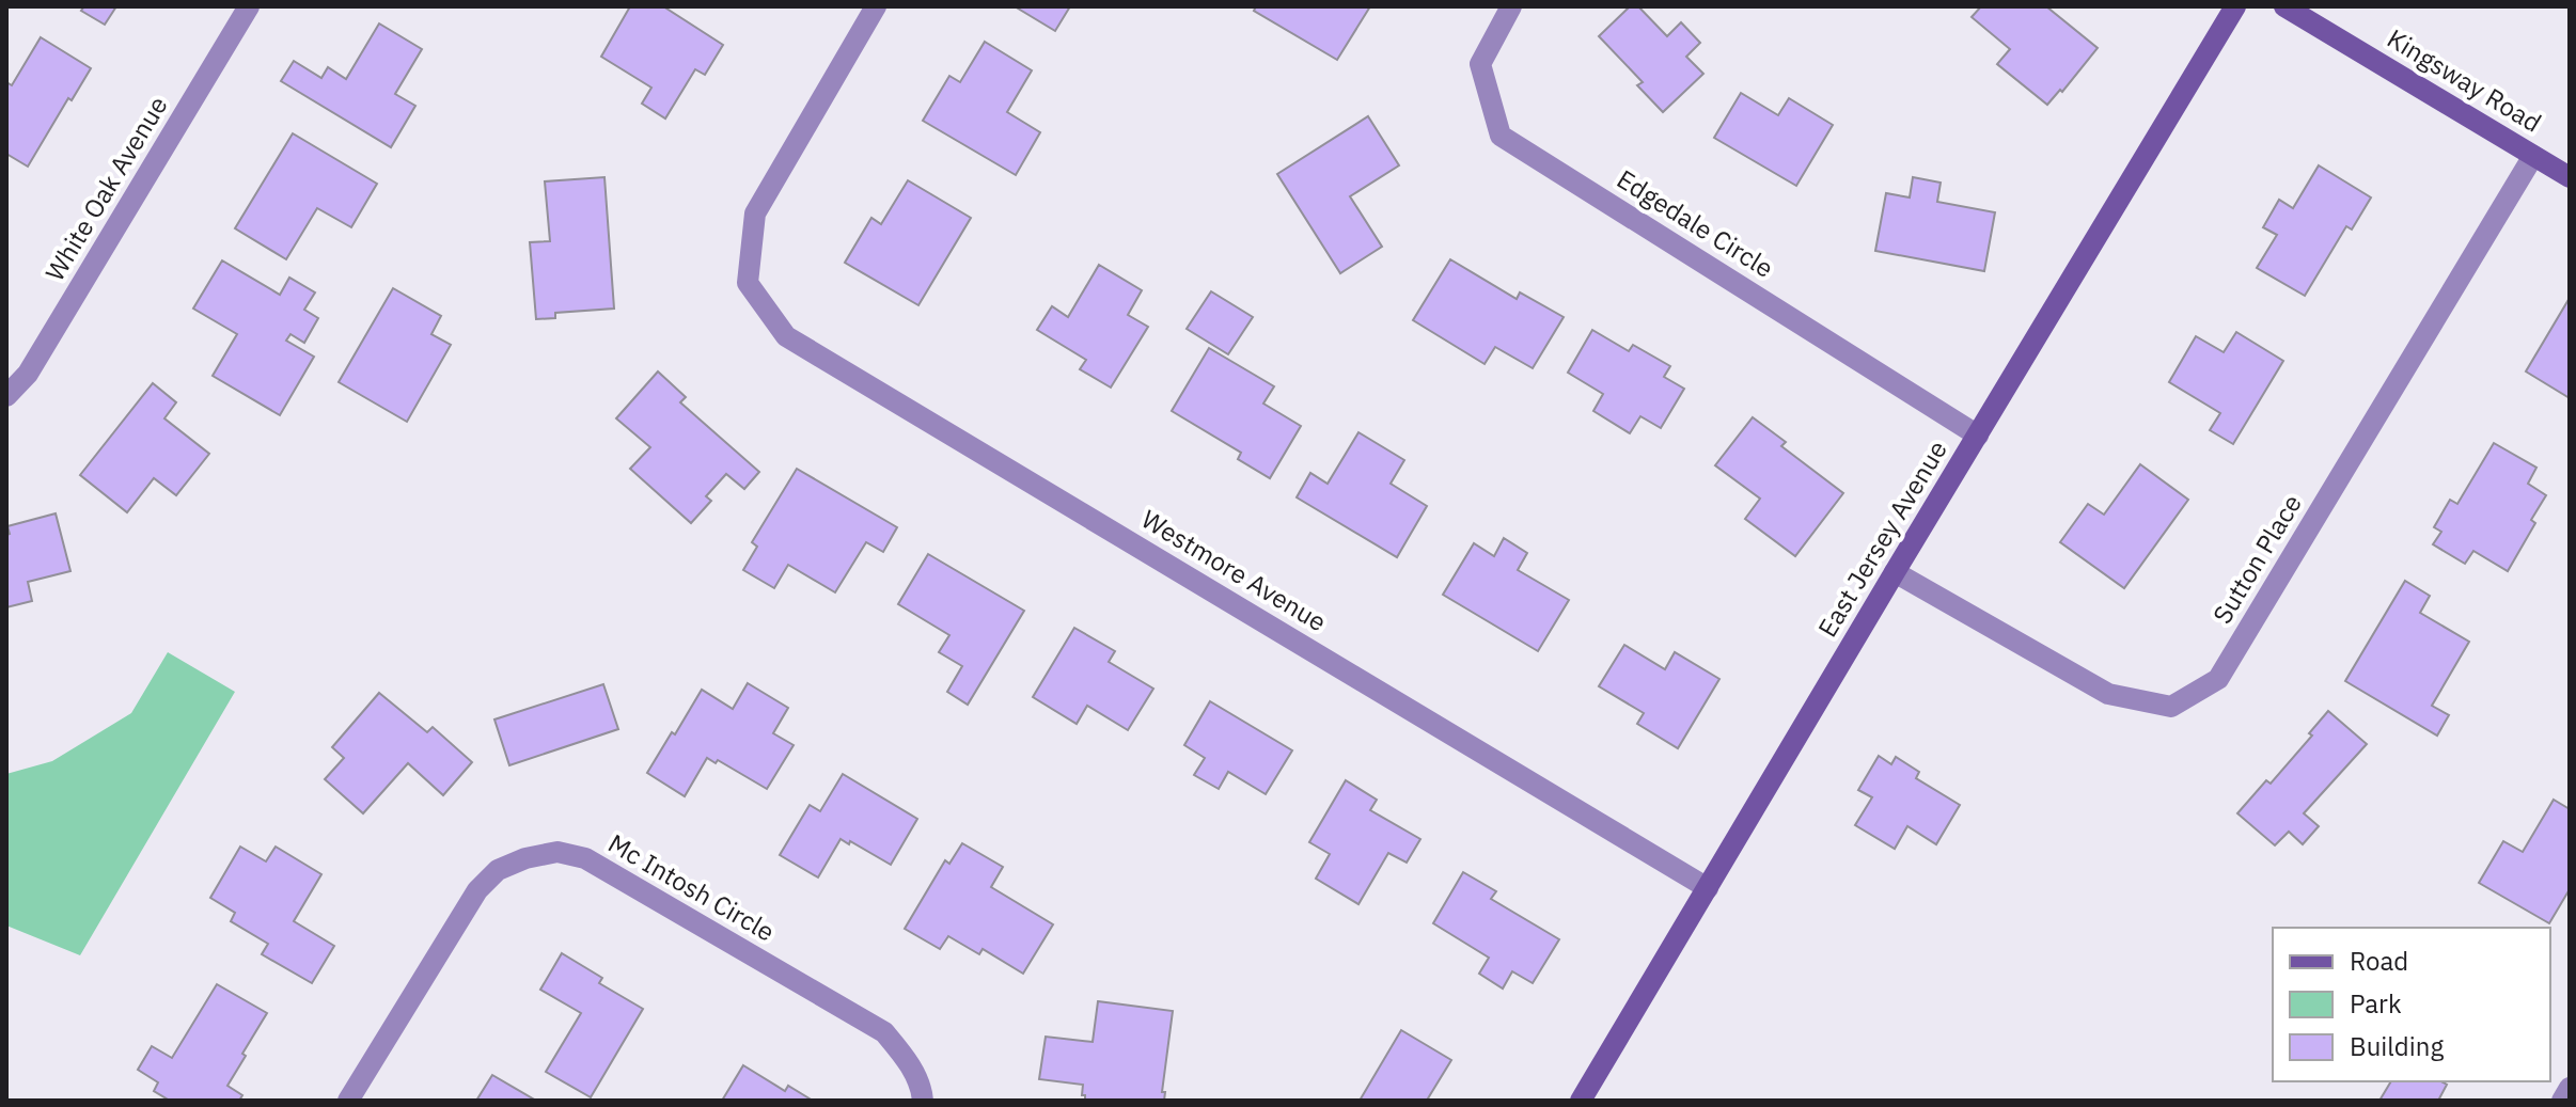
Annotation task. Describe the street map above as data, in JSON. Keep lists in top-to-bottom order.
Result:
{
  "streets": {
    "street": [
      "Kingsway Road",
      "White Oak Avenue",
      "Edgedale Circle",
      "East Jersey Avenue",
      "Sutton Place",
      "Westmore Avenue",
      "Mc Intosh Circle"
    ]
  },
  "crossings": [
    ["Kingsway Road", "Sutton Place"],
    ["Edgedale Circle", "East Jersey Avenue"],
    ["East Jersey Avenue", "Sutton Place"],
    ["East Jersey Avenue", "Westmore Avenue"]
  ],
  "legend": ["Road", "Park", "Building"]
}
